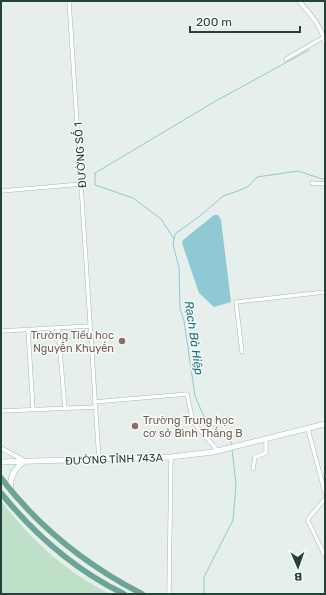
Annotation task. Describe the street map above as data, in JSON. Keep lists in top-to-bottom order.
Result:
{
  "streets": {
    "main road": ["ĐƯỜNG TỈNH 743A"],
    "street": ["ĐƯỜNG SỐ 1"]
  },
  "crossings": [
    ["ĐƯỜNG SỐ 1", "ĐƯỜNG TỈNH 743A"]
  ],
  "water": ["Rạch Bà Hiệp"],
  "places": ["Trường Tiểu học Nguyễn Khuyến", "Trường Trung học cơ sở Bình Thắng B"],
  "scale_bar": "200 m",
  "north": "bottom"
}
